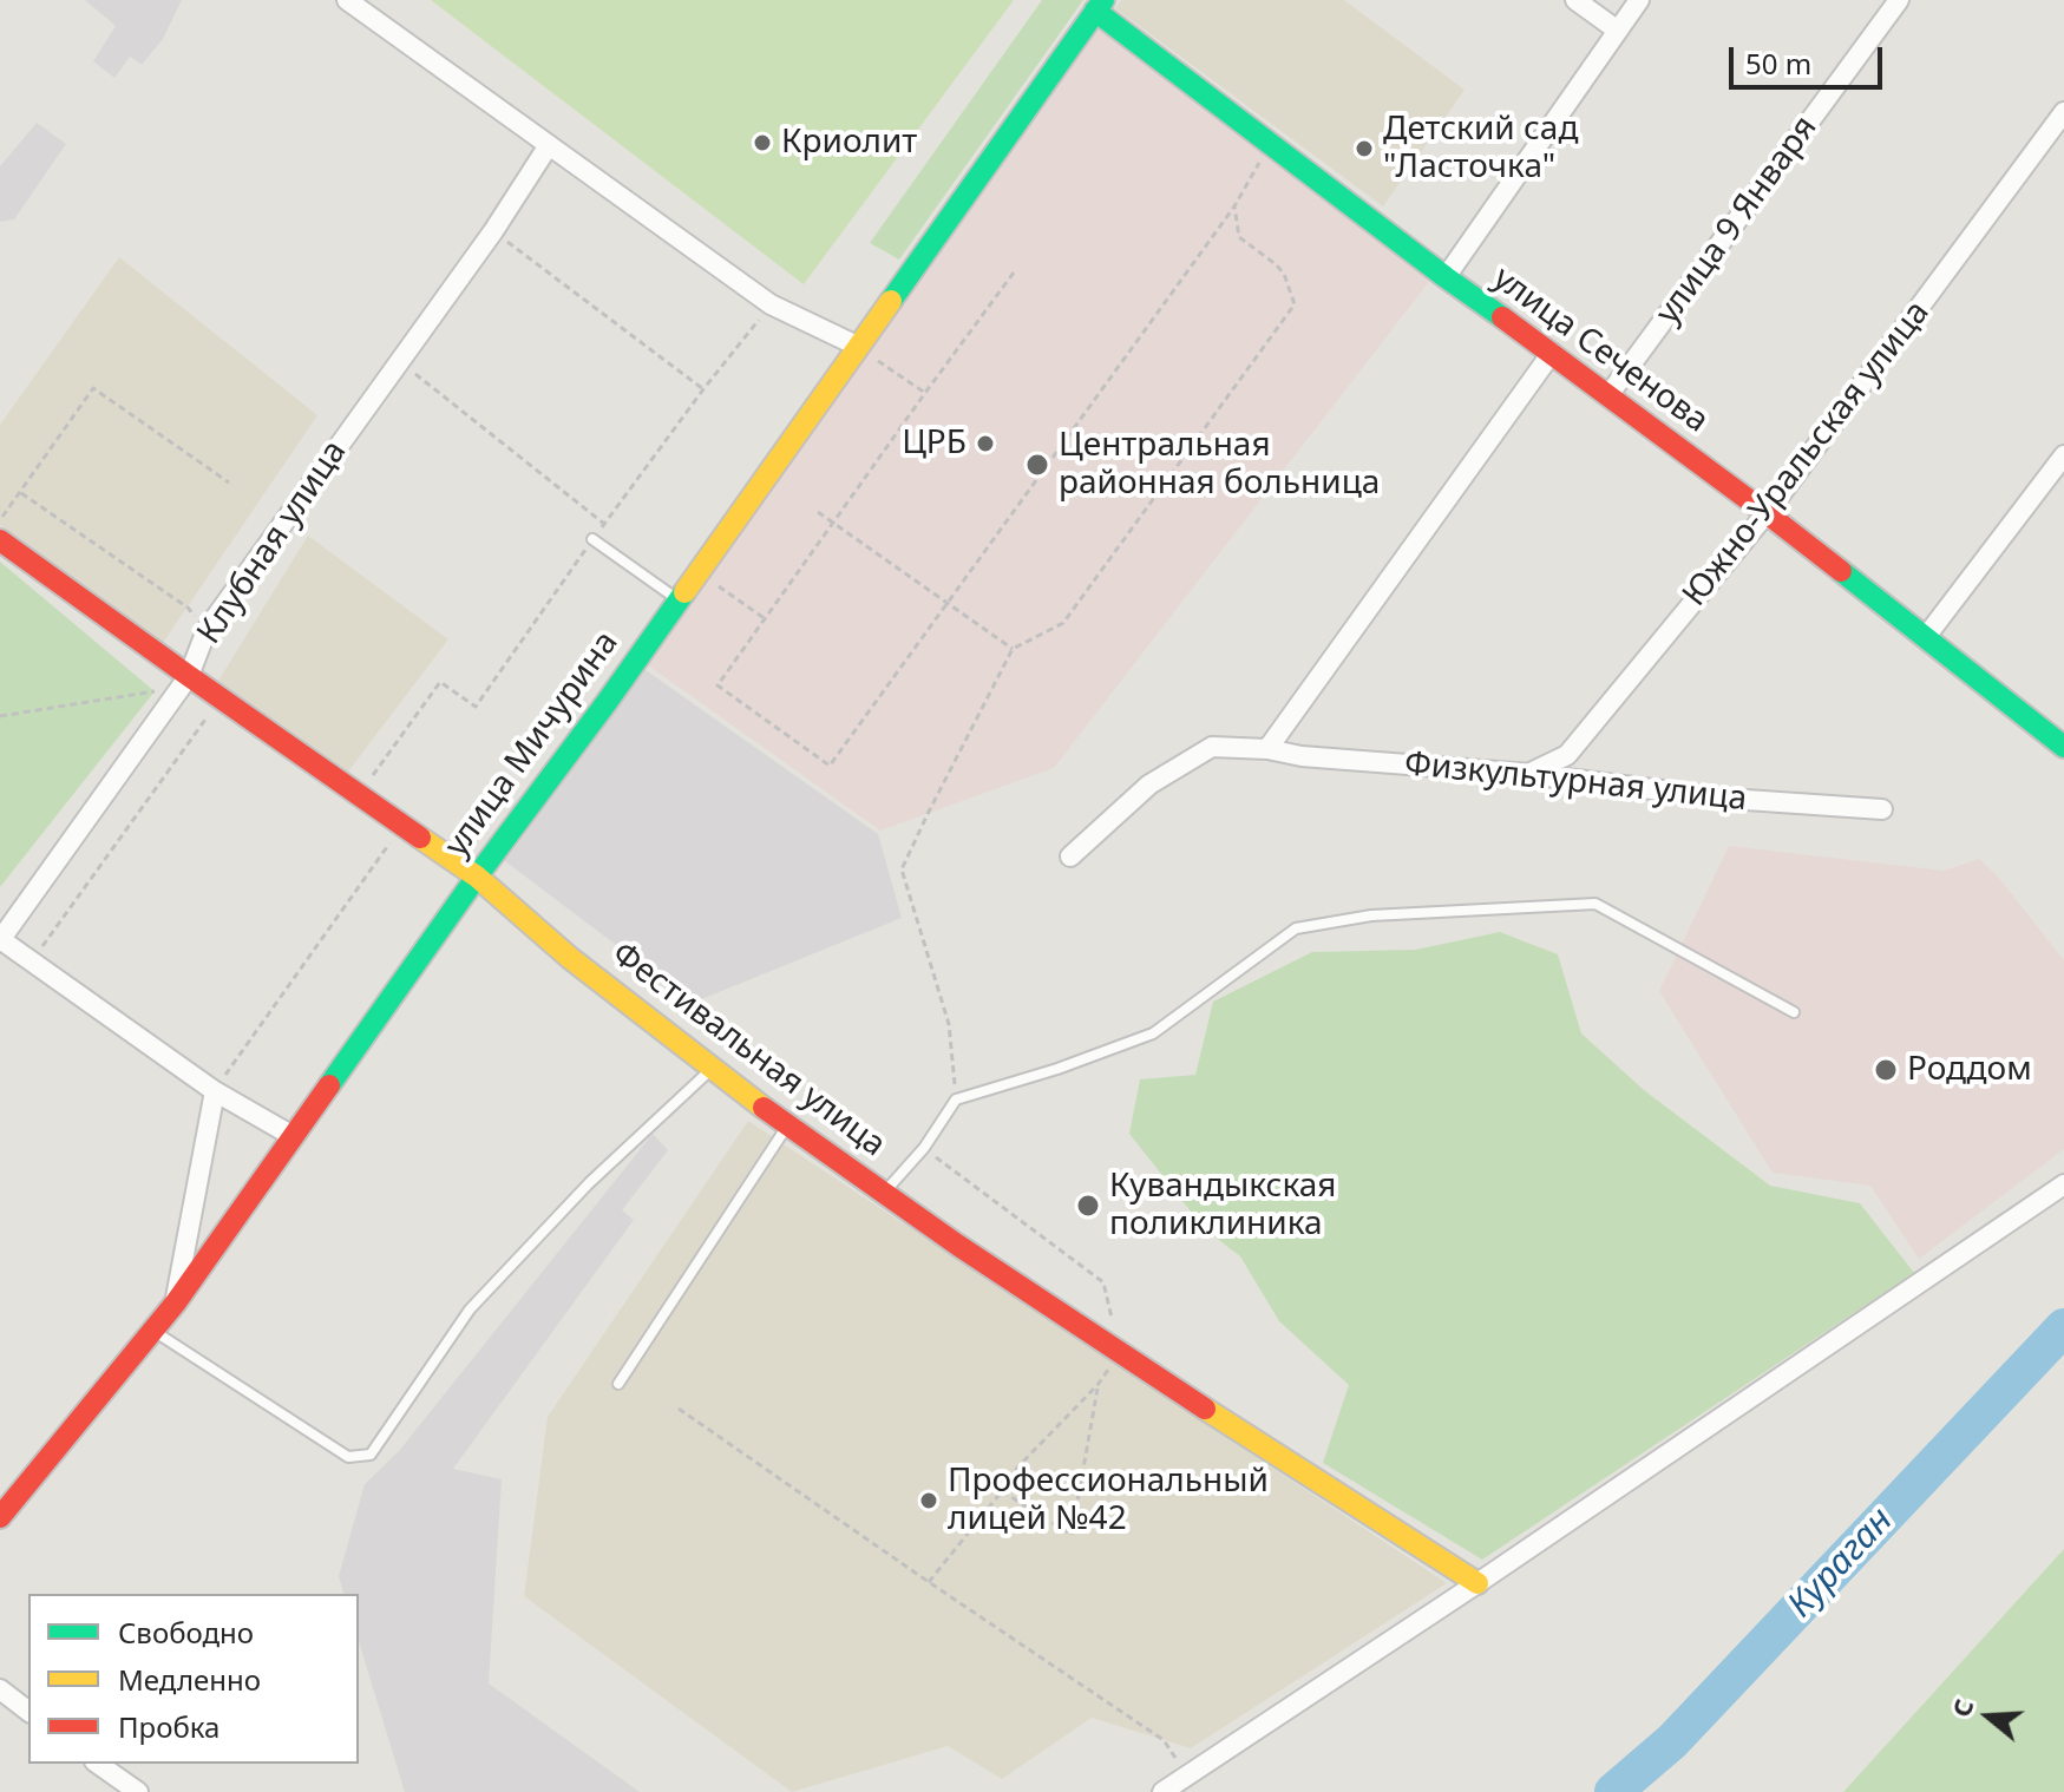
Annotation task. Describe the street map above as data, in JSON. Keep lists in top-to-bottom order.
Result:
{
  "streets": {
    "street": [
      "улица 9 Января",
      "улица Сеченова",
      "Южно-Уральская улица",
      "Клубная улица",
      "улица Мичурина",
      "Физкультурная улица",
      "Фестивальная улица"
    ]
  },
  "crossings": [
    ["улица 9 Января", "улица Сеченова"],
    ["улица Сеченова", "Южно-Уральская улица"],
    ["улица Сеченова", "улица Мичурина"],
    ["Южно-Уральская улица", "Физкультурная улица"],
    ["Клубная улица", "Фестивальная улица"],
    ["улица Мичурина", "Фестивальная улица"]
  ],
  "water": ["Кураган"],
  "places": [
    "Криолит",
    "Детский сад \"Ласточка\"",
    "ЦРБ",
    "Центральная районная больница",
    "Роддом",
    "Кувандыкская поликлиника",
    "Профессиональный лицей №42"
  ],
  "legend": ["Свободно", "Медленно", "Пробка"],
  "scale_bar": "50 m",
  "north": "left"
}
